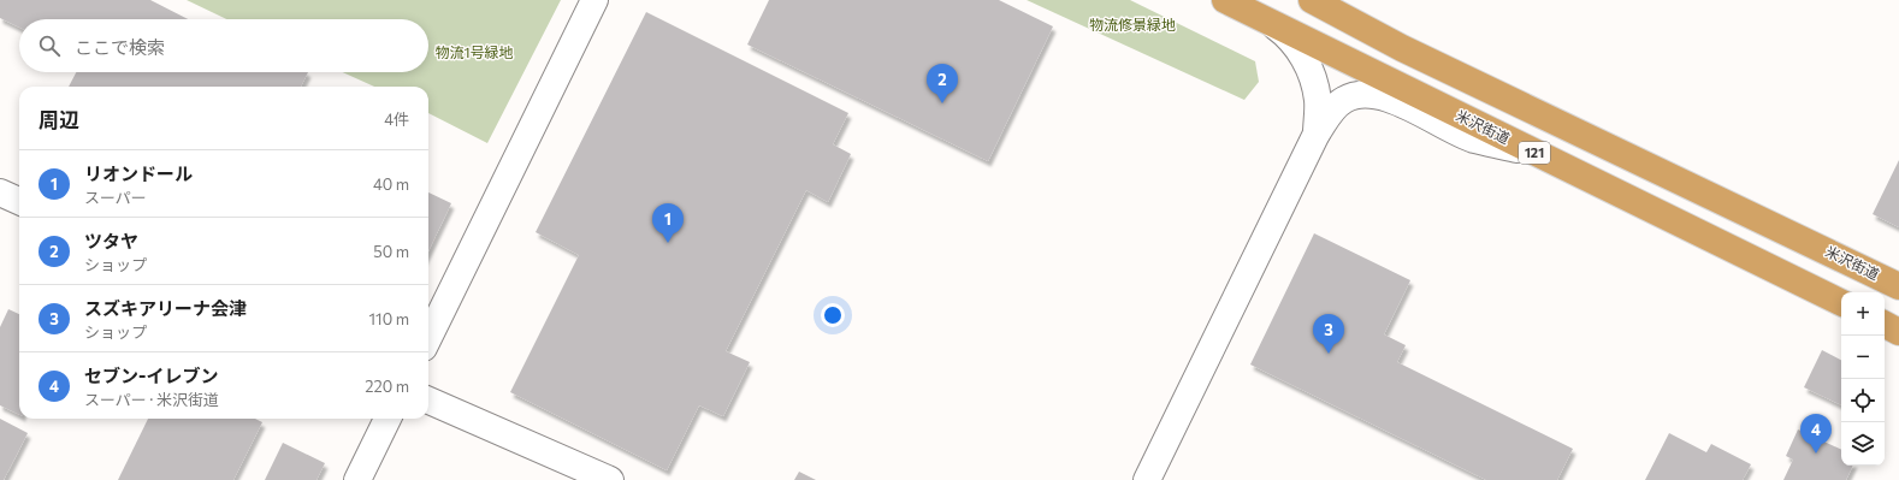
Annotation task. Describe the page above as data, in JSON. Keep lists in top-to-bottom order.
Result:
{
  "streets": {
    "highway": ["米沢街道", "121"]
  },
  "parks": ["物流修景緑地", "物流1号緑地"],
  "page": {
    "search": "ここで検索",
    "pins": [
      "2",
      "1",
      "3",
      "4"
    ],
    "heading": ["周辺", "4件"],
    "list": [
      {
        "mark": "1",
        "name": "リオンドール",
        "note": "スーパー",
        "value": "40 m"
      },
      {
        "mark": "2",
        "name": "ツタヤ",
        "note": "ショップ",
        "value": "50 m"
      },
      {
        "mark": "3",
        "name": "スズキアリーナ会津",
        "note": "ショップ",
        "value": "110 m"
      },
      {
        "mark": "4",
        "name": "セブン-イレブン",
        "note": "スーパー · 米沢街道",
        "value": "220 m"
      }
    ],
    "map_buttons": ["+", "−"]
  }
}
